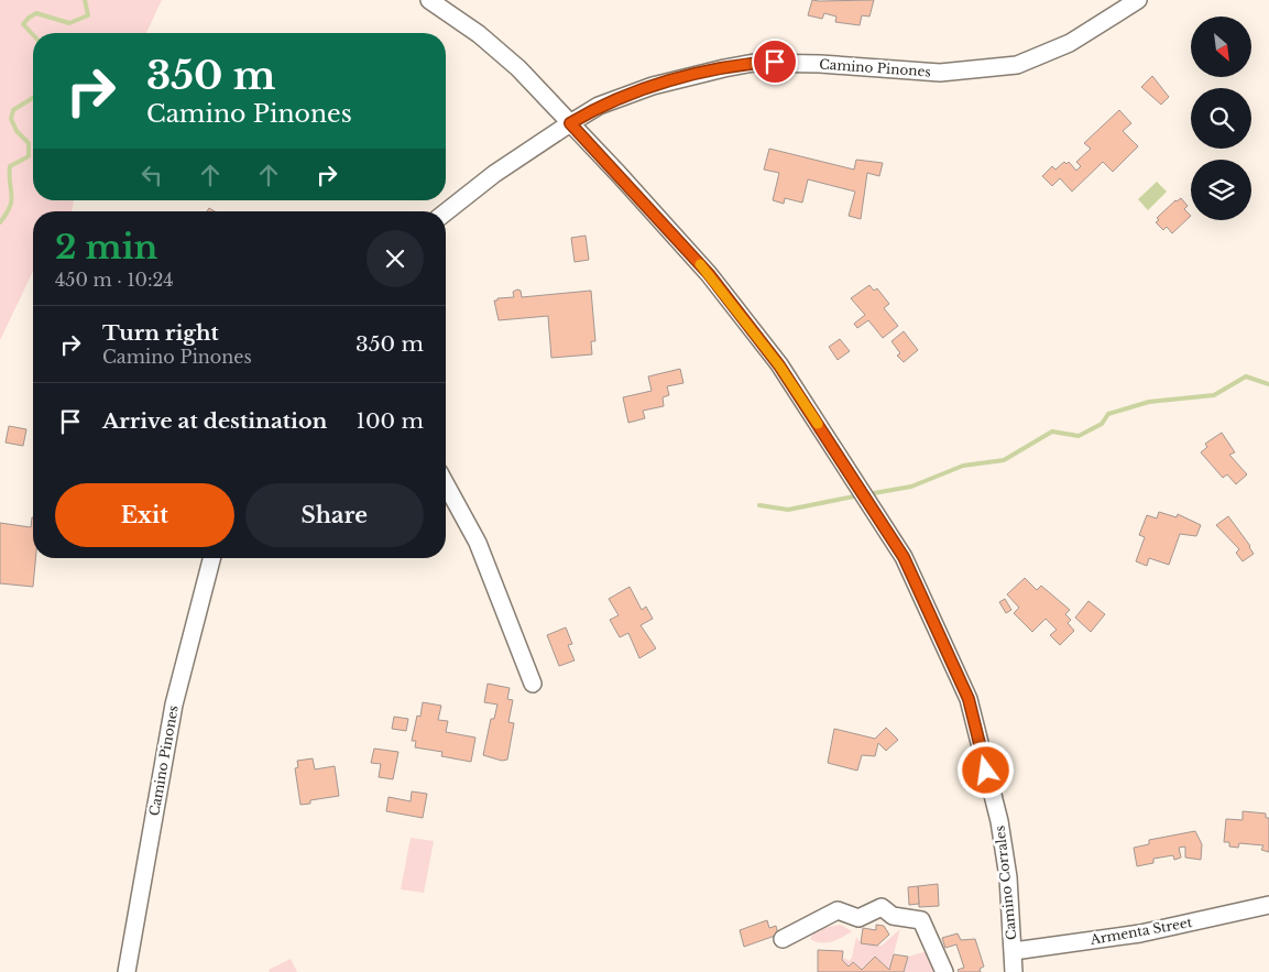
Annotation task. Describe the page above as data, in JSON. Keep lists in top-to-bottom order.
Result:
{
  "streets": {
    "street": ["Camino Pinones", "Camino Corrales", "Armenta Street"]
  },
  "crossings": [
    ["Camino Pinones", "Camino Corrales"],
    ["Camino Corrales", "Armenta Street"]
  ],
  "north": "bottom right",
  "page": {
    "turn": ["350 m", "Camino Pinones"],
    "heading": ["2 min", "450 m · 10:24"],
    "list": [
      {
        "name": "Turn right",
        "note": "Camino Pinones",
        "value": "350 m"
      },
      {
        "name": "Arrive at destination",
        "value": "100 m"
      }
    ],
    "buttons": ["Exit", "Share"]
  }
}
